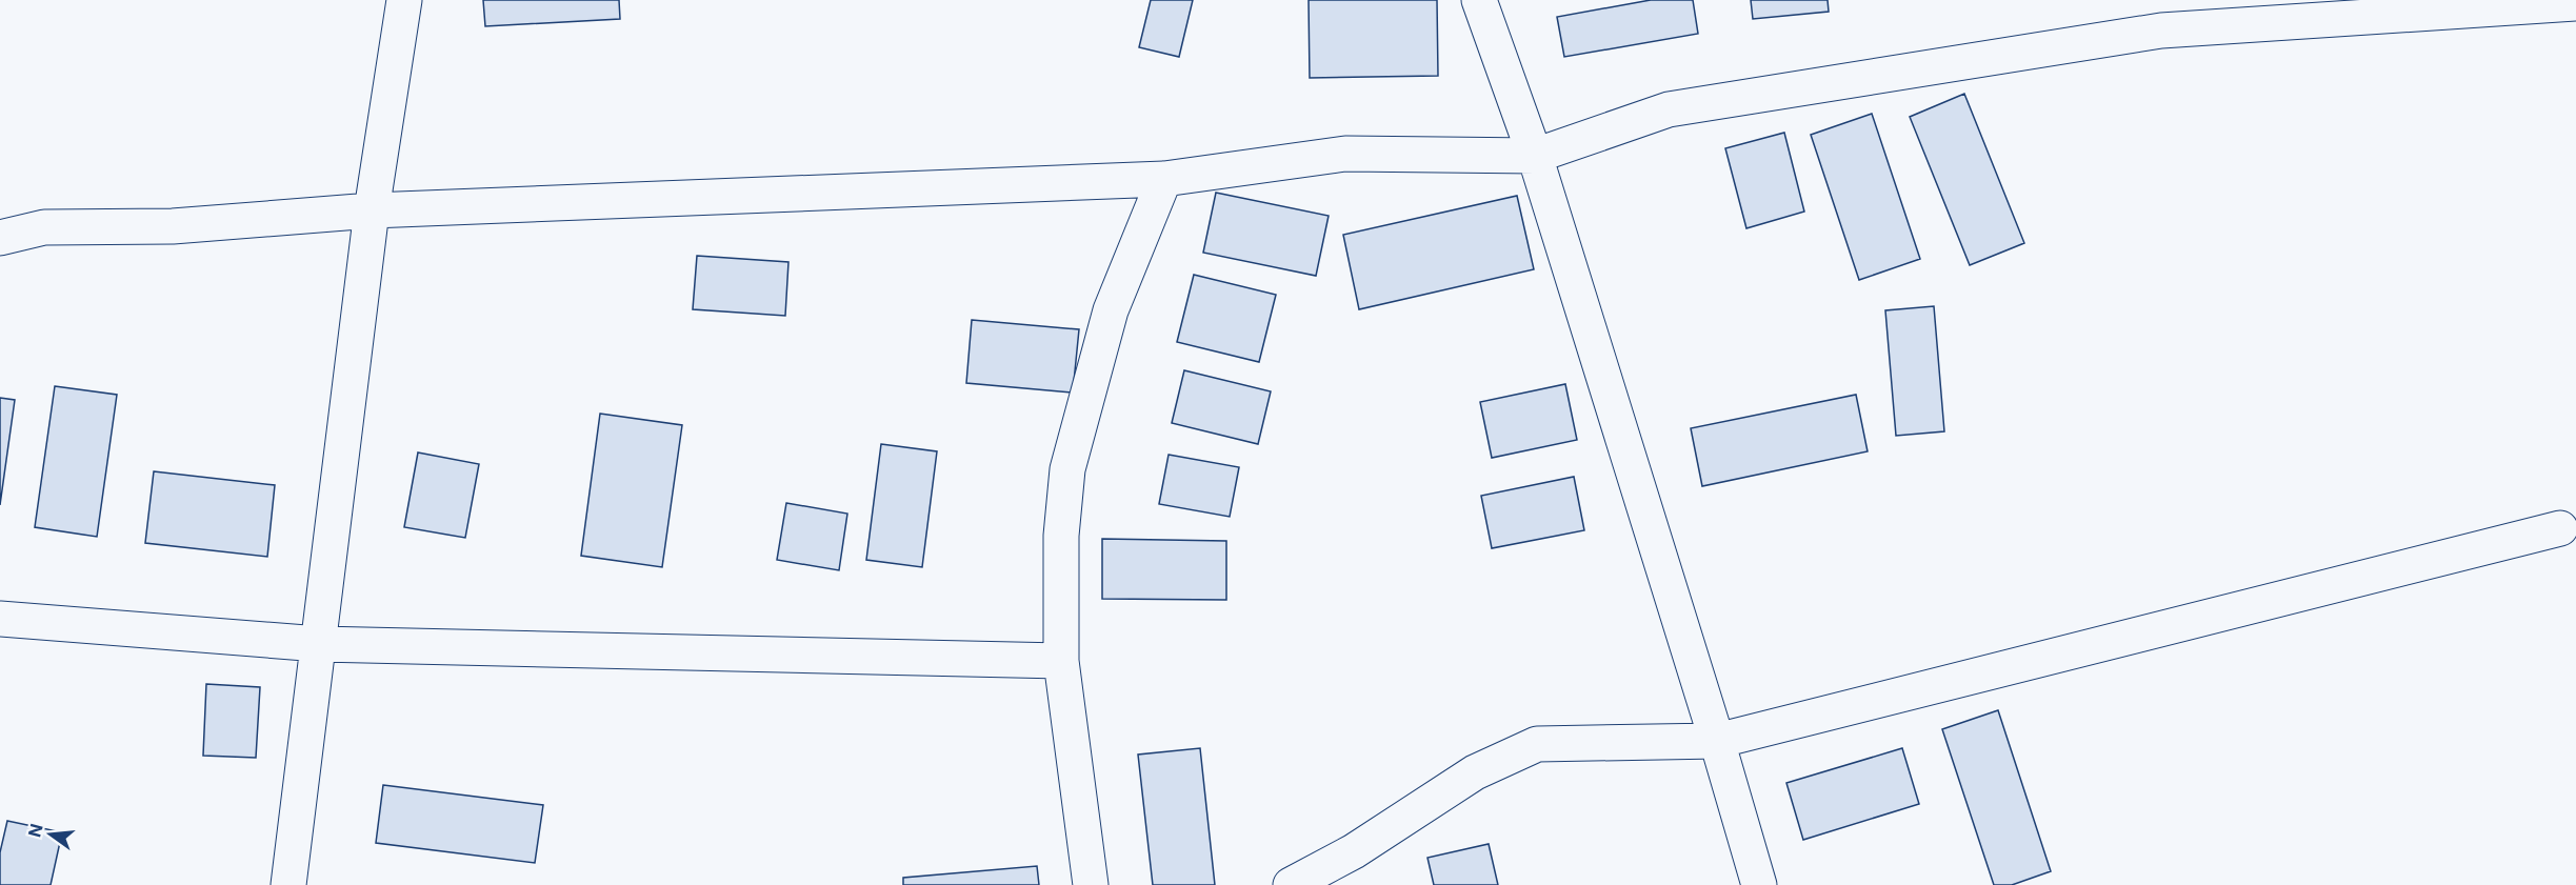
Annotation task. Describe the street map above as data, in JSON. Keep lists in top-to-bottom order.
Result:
{
  "north": "left"
}
